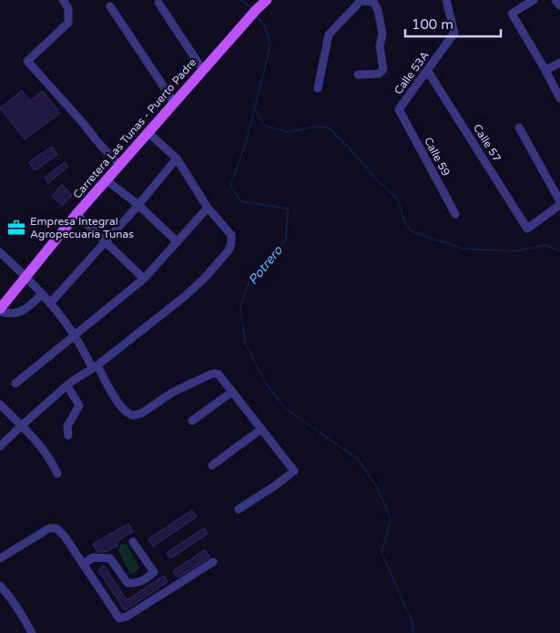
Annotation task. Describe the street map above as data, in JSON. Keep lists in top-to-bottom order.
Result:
{
  "streets": {
    "main road": ["Carretera Las Tunas - Puerto Padre"],
    "street": ["Calle 53A", "Calle 57", "Calle 59"]
  },
  "crossings": [
    ["Calle 53A", "Calle 57"],
    ["Calle 53A", "Calle 59"]
  ],
  "water": ["Potrero"],
  "places": {
    "office": ["Empresa Integral Agropecuaria Tunas"]
  },
  "scale_bar": "100 m"
}
